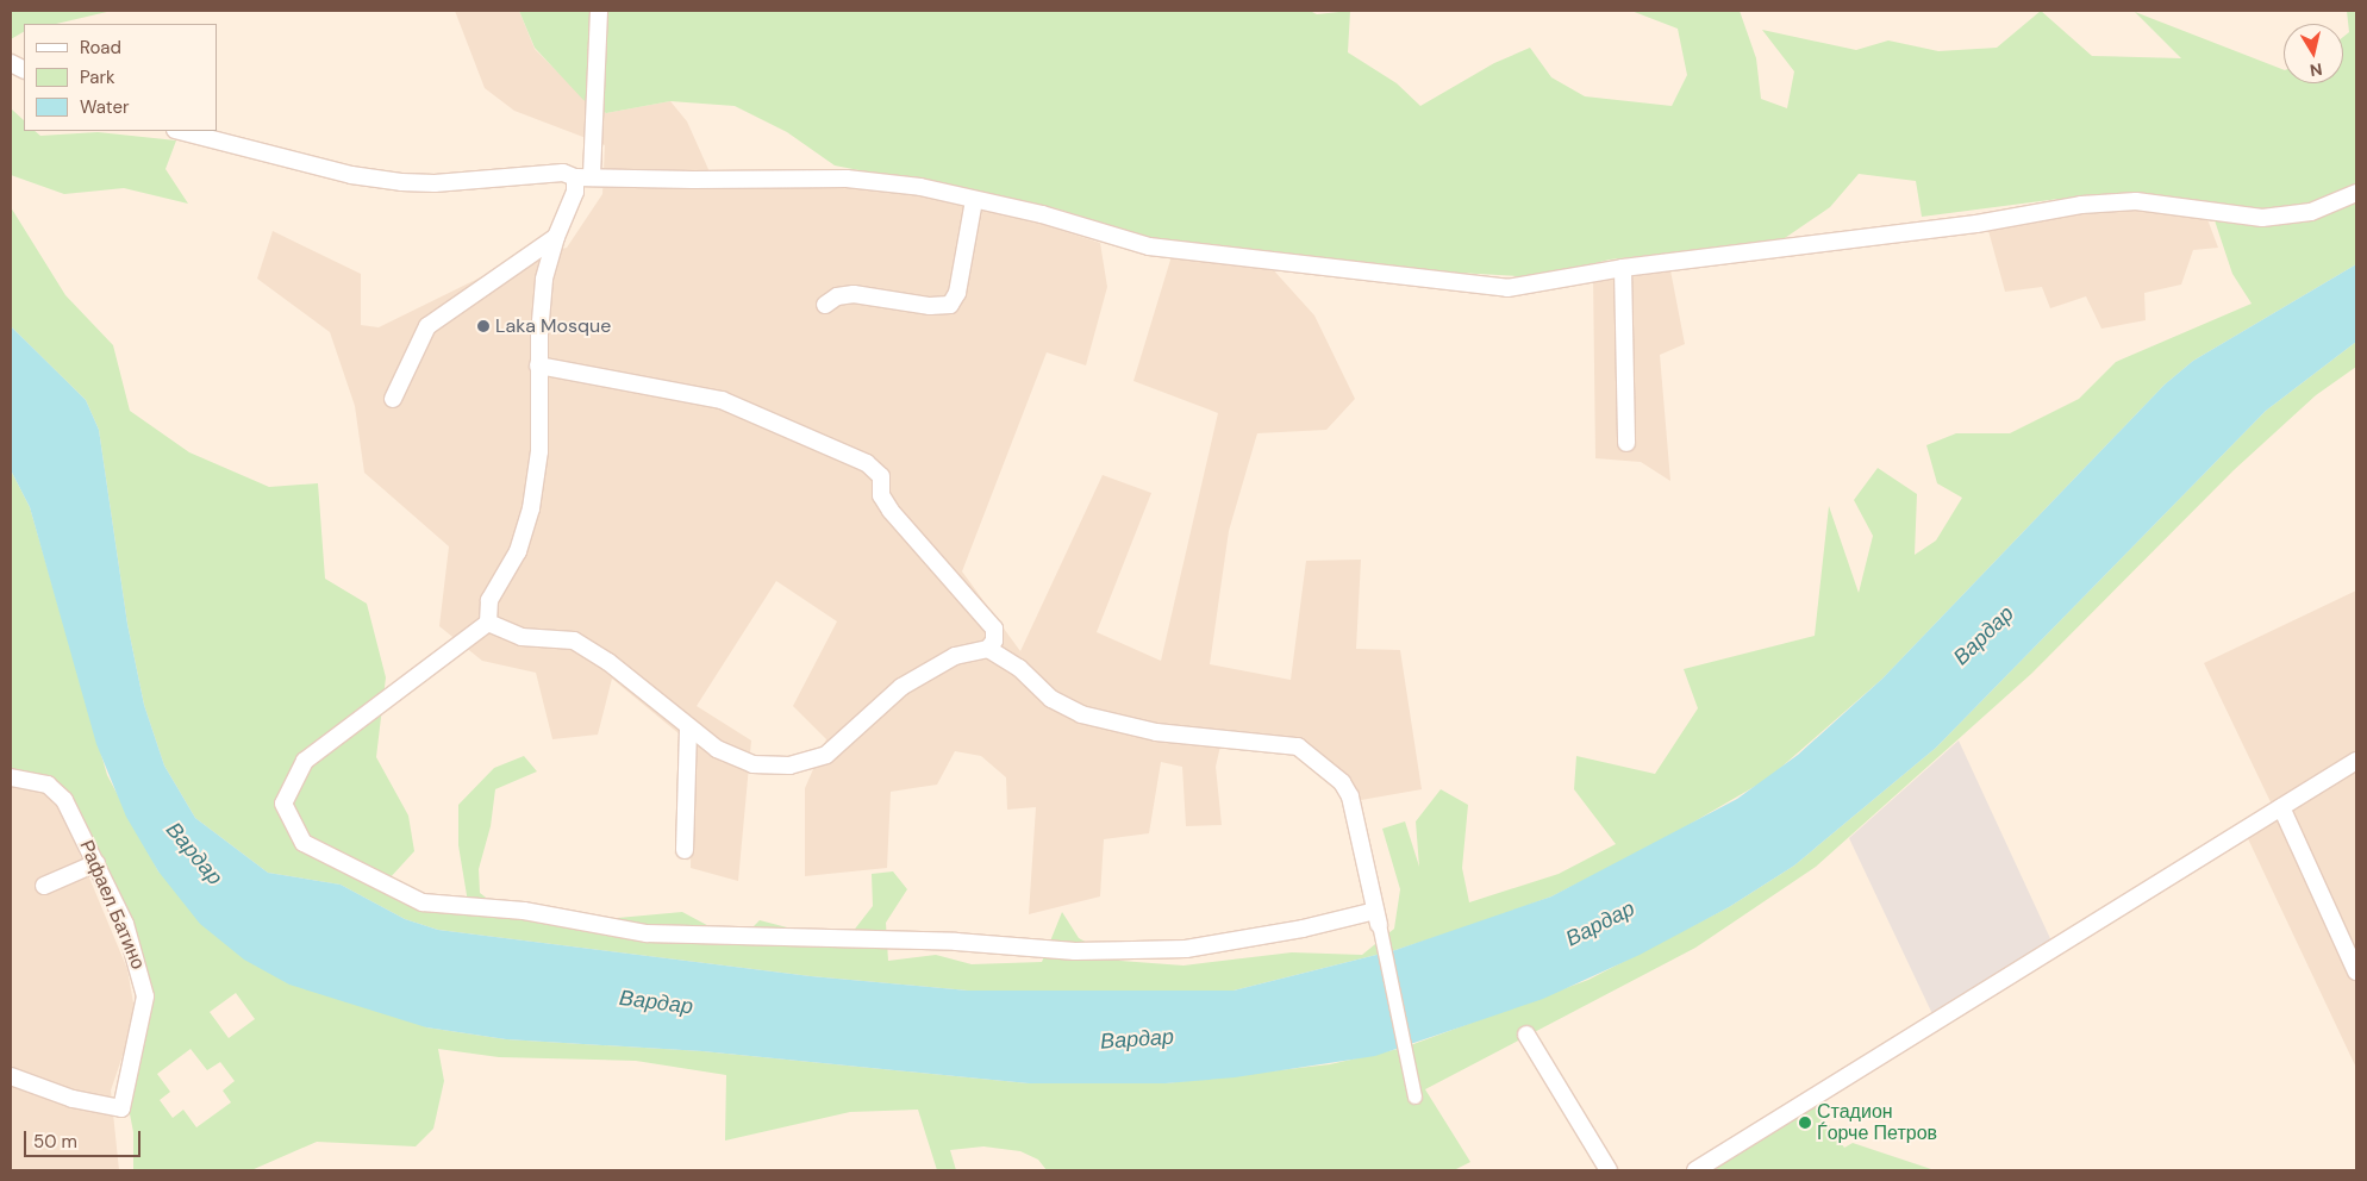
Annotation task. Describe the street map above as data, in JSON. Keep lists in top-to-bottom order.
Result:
{
  "streets": {
    "street": ["Рафаел Батино"]
  },
  "water": ["Вардар"],
  "places": ["Laka Mosque", "Стадион Ѓорче Петров"],
  "legend": ["Road", "Park", "Water"],
  "scale_bar": "50 m",
  "north": "bottom"
}
